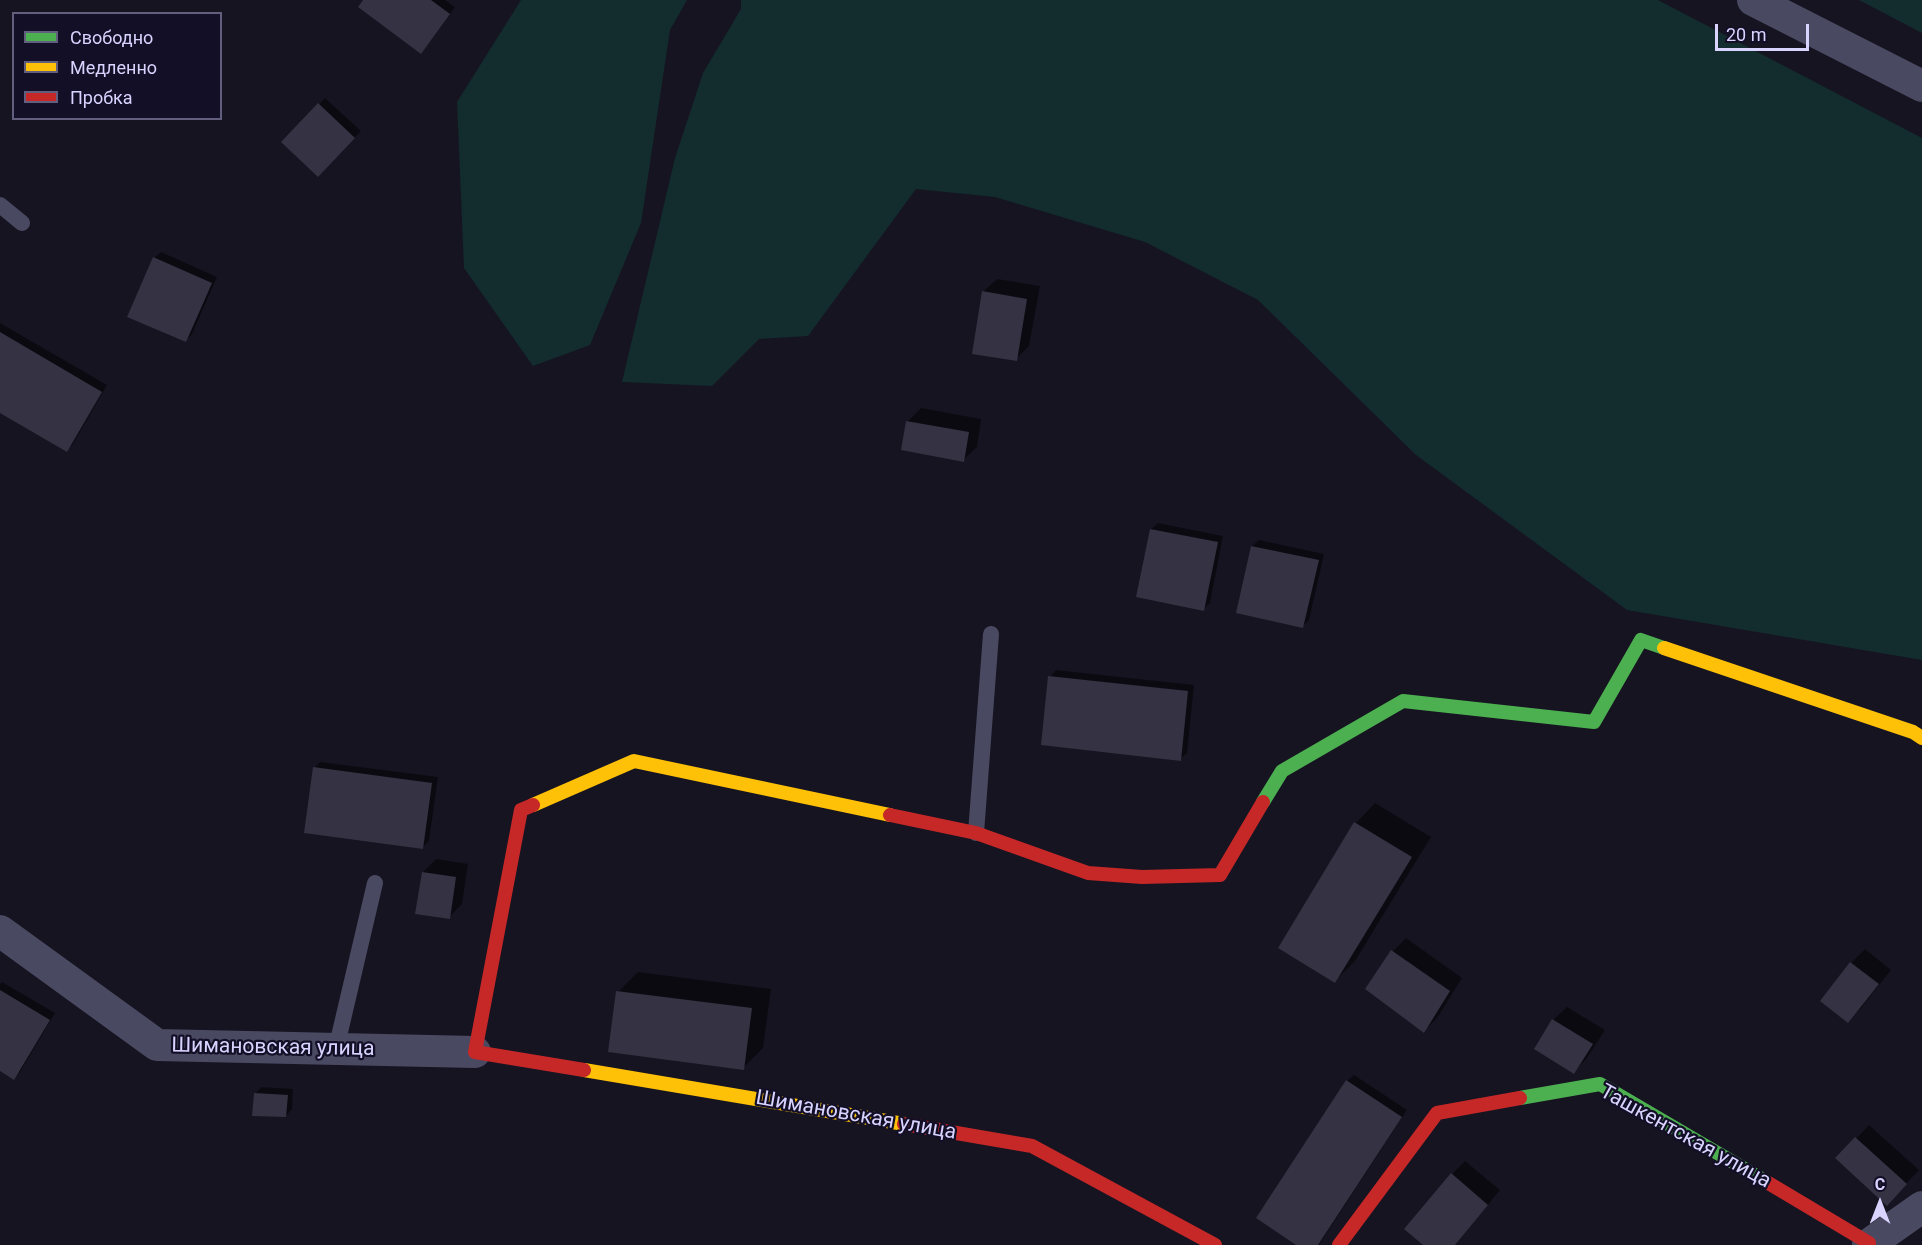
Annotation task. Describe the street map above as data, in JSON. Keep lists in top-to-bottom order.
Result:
{
  "streets": {
    "street": ["Шимановская улица", "Ташкентская улица"]
  },
  "legend": ["Свободно", "Медленно", "Пробка"],
  "scale_bar": "20 m",
  "north": "top"
}
